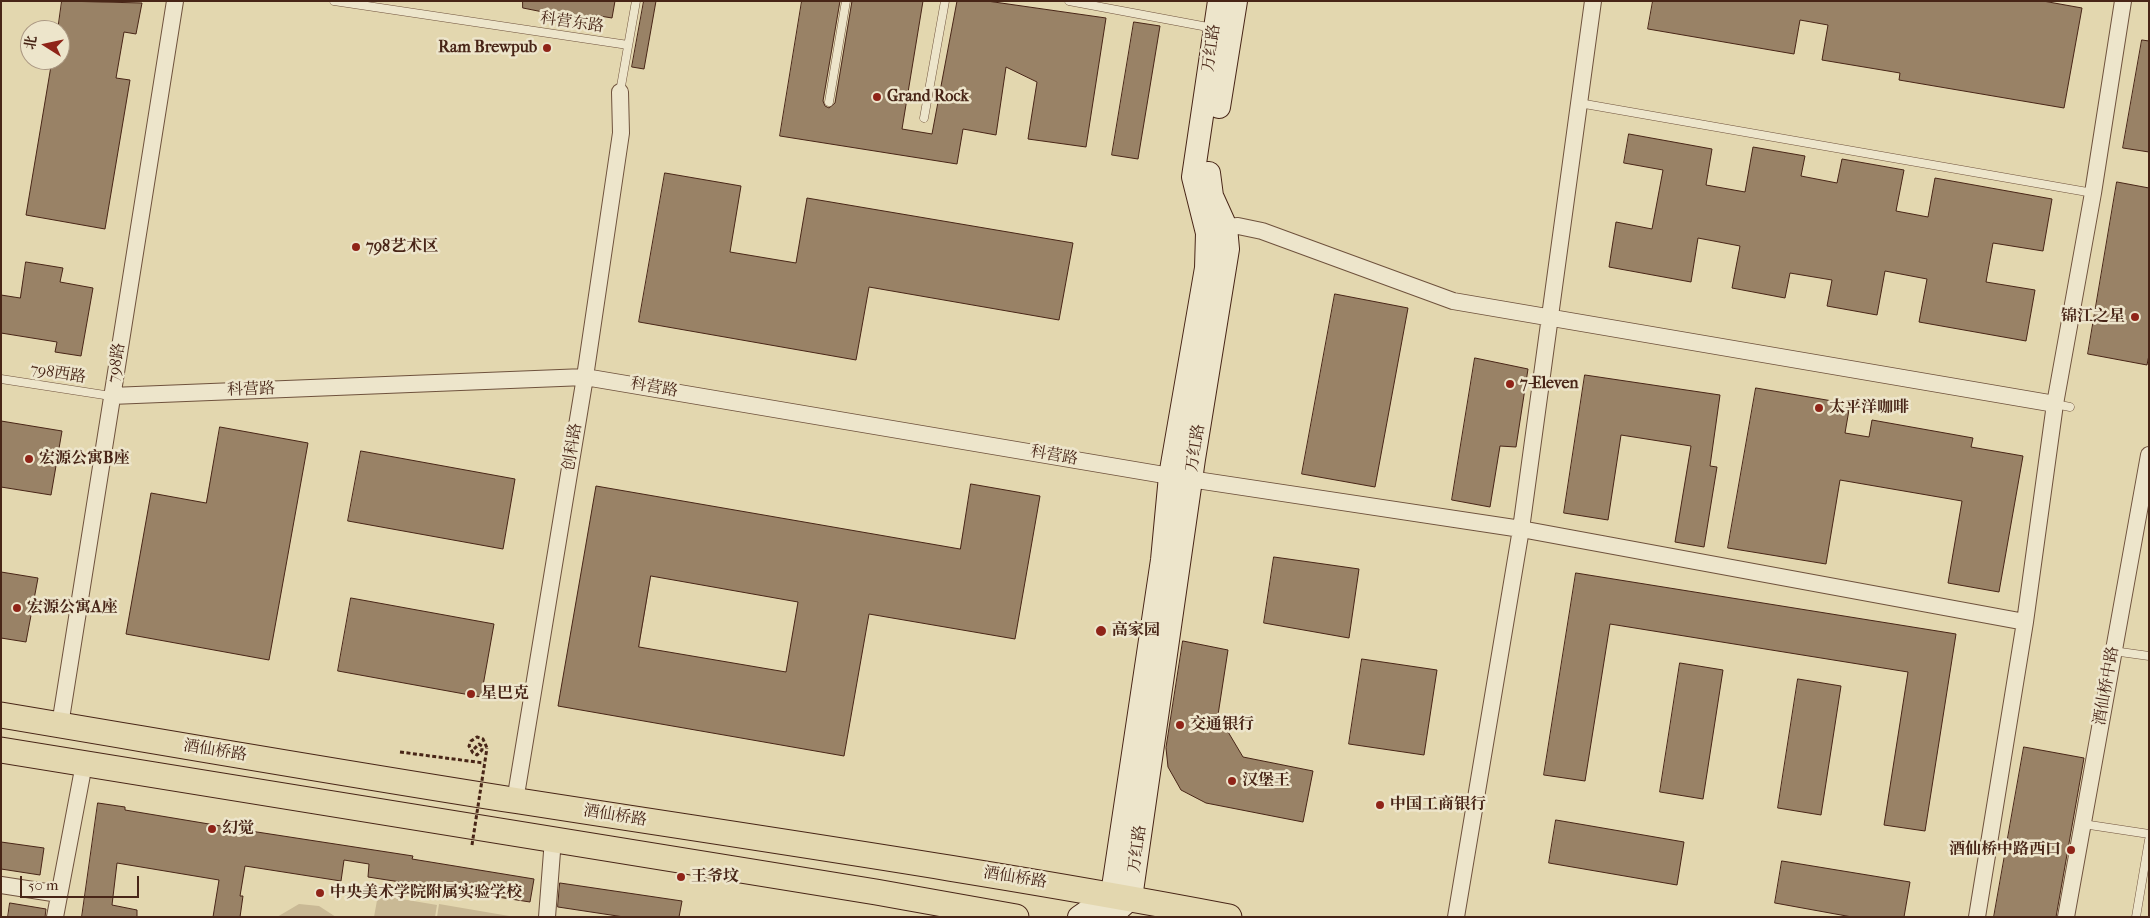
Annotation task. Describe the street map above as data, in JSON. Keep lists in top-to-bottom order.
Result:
{
  "streets": {
    "main road": ["酒仙桥路"],
    "street": [
      "万红路",
      "798路",
      "科营路",
      "创科路",
      "酒仙桥中路"
    ],
    "lane": ["科营东路", "798西路"]
  },
  "crossings": [
    ["万红路", "科营路"],
    ["万红路", "酒仙桥路"],
    ["798路", "798西路"],
    ["798路", "科营路"],
    ["798路", "酒仙桥路"],
    ["798西路", "科营路"],
    ["科营路", "创科路"],
    ["创科路", "酒仙桥路"]
  ],
  "places": [
    "Ram Brewpub",
    "Grand Rock",
    "798艺术区",
    "锦江之星",
    "7-Eleven",
    "太平洋咖啡",
    "宏源公寓B座",
    "宏源公寓A座",
    "高家园",
    "星巴克",
    "交通银行",
    "汉堡王",
    "中国工商银行",
    "幻觉",
    "酒仙桥中路西口",
    "王爷坟",
    "中央美术学院附属实验学校"
  ],
  "scale_bar": "50 m",
  "north": "left"
}
